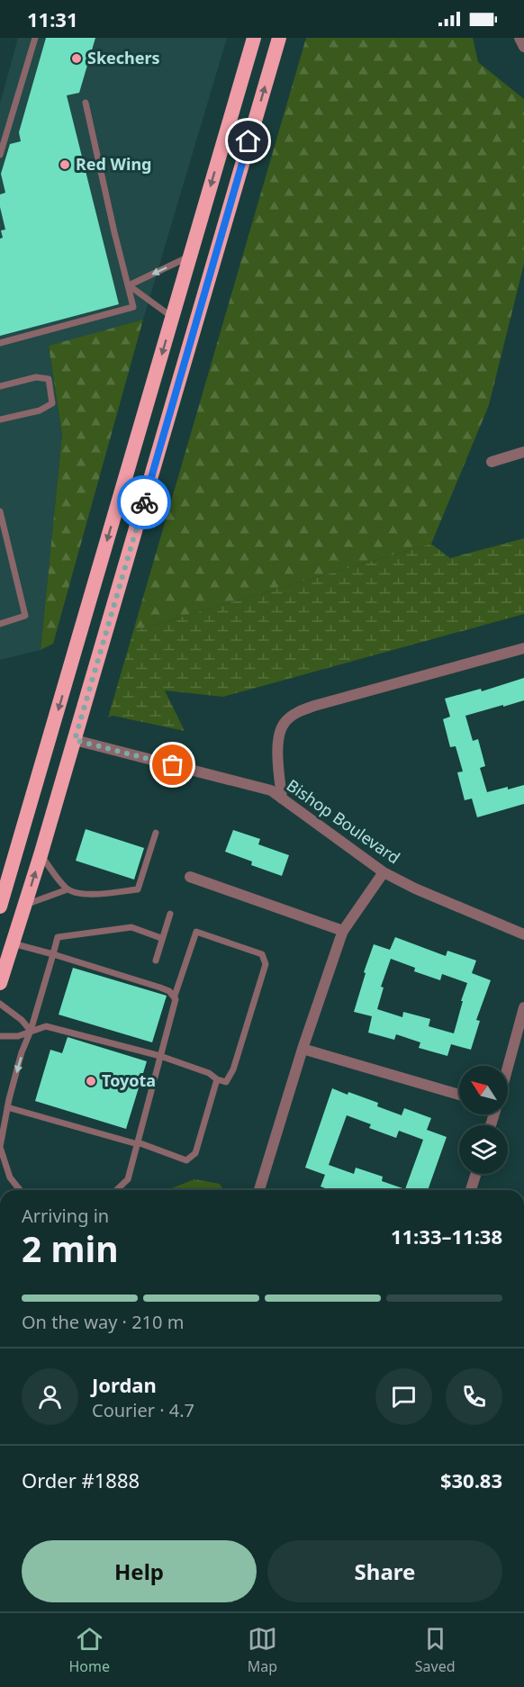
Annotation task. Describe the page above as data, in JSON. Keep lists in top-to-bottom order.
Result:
{
  "streets": {
    "street": ["Bishop Boulevard"]
  },
  "places": ["Skechers", "Red Wing", "Toyota"],
  "north": "top left",
  "page": {
    "status": "11:31",
    "heading": ["2 min", "Arriving in", "11:33–11:38"],
    "panel": [
      "Jordan",
      "Courier · 4.7",
      "Order #1888",
      "$30.83"
    ],
    "bar": "On the way · 210 m",
    "buttons": ["Help", "Share"],
    "tabs": ["Home", "Map", "Saved"]
  }
}
